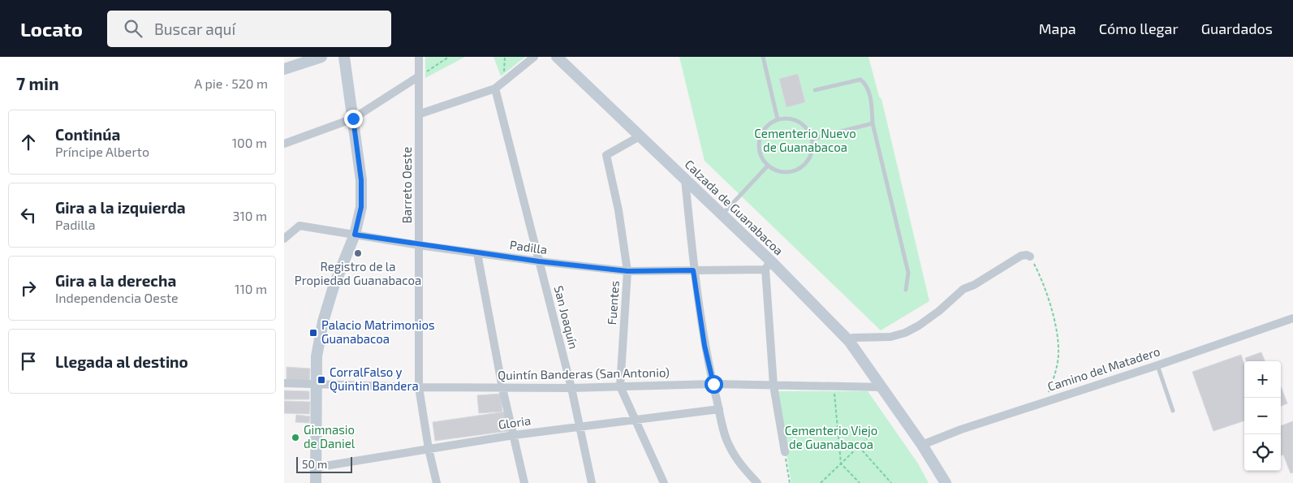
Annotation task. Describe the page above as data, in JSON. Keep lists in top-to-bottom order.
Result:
{
  "streets": {
    "main road": ["Calzada de Guanabacoa"],
    "street": [
      "Barreto Oeste",
      "Padilla",
      "Fuentes",
      "San Joaquín",
      "Camino del Matadero",
      "Quintín Banderas (San Antonio)",
      "Gloria"
    ]
  },
  "crossings": [
    ["Barreto Oeste", "Padilla"],
    ["Barreto Oeste", "Quintín Banderas (San Antonio)"],
    ["Barreto Oeste", "Gloria"],
    ["Calzada de Guanabacoa", "Padilla"],
    ["Calzada de Guanabacoa", "Fuentes"],
    ["Calzada de Guanabacoa", "Camino del Matadero"],
    ["Calzada de Guanabacoa", "Quintín Banderas (San Antonio)"],
    ["Padilla", "Fuentes"],
    ["Padilla", "San Joaquín"],
    ["Fuentes", "Quintín Banderas (San Antonio)"],
    ["Fuentes", "Gloria"],
    ["San Joaquín", "Quintín Banderas (San Antonio)"],
    ["San Joaquín", "Gloria"]
  ],
  "parks": ["Cementerio Nuevo de Guanabacoa", "Cementerio Viejo de Guanabacoa"],
  "places": {
    "other": ["Registro de la Propiedad Guanabacoa", "Gimnasio de Daniel"],
    "transit": ["Palacio Matrimonios Guanabacoa", "CorralFalso y Quintin Bandera"]
  },
  "scale_bar": "50 m",
  "page": {
    "header": "Locato",
    "search": "Buscar aquí",
    "nav": ["Mapa", "Cómo llegar", "Guardados"],
    "heading": ["7 min", "A pie · 520 m"],
    "list": [
      ["Continúa", "Príncipe Alberto", "100 m"],
      ["Gira a la izquierda", "Padilla", "310 m"],
      ["Gira a la derecha", "Independencia Oeste", "110 m"],
      "Llegada al destino"
    ],
    "map_buttons": ["+", "−"],
    "scale": "50 m"
  }
}
